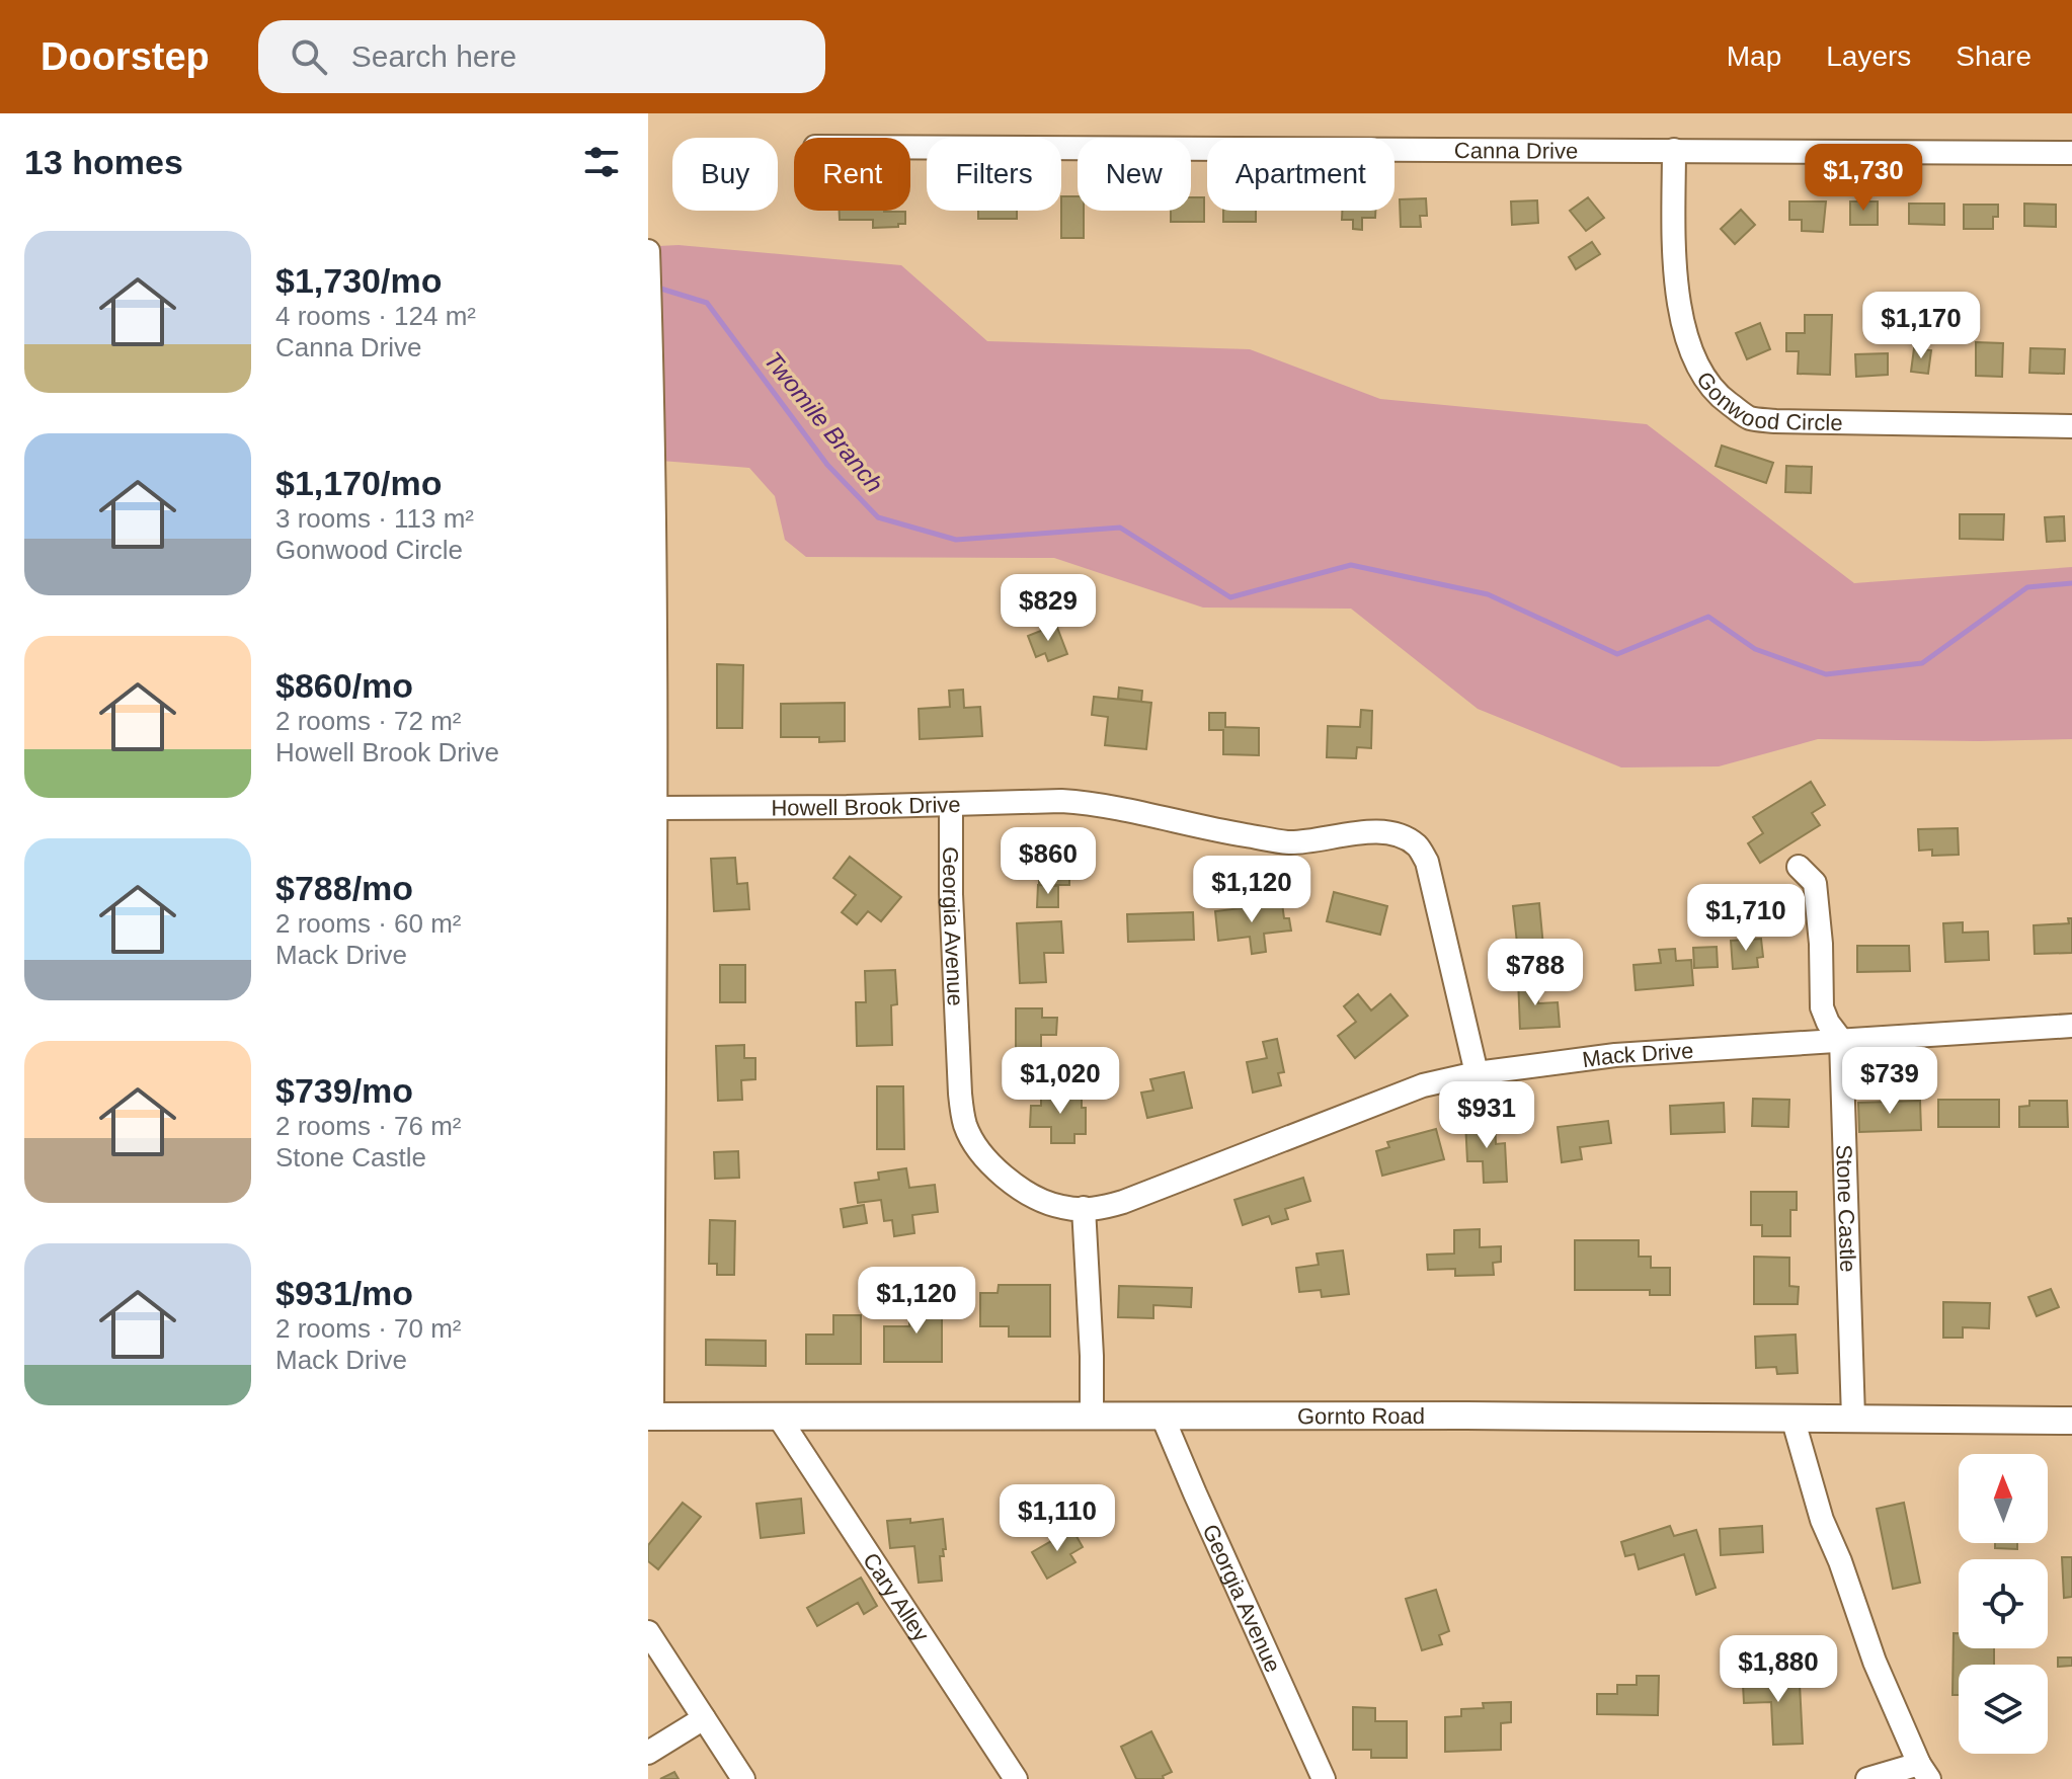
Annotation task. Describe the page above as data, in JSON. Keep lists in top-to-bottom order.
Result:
{
  "streets": {
    "main road": ["Gornto Road"],
    "street": [
      "Canna Drive",
      "Gonwood Circle",
      "Howell Brook Drive",
      "Georgia Avenue",
      "Mack Drive",
      "Stone Castle",
      "Cary Alley"
    ]
  },
  "crossings": [
    ["Canna Drive", "Gonwood Circle"],
    ["Howell Brook Drive", "Georgia Avenue"],
    ["Howell Brook Drive", "Mack Drive"],
    ["Georgia Avenue", "Mack Drive"],
    ["Georgia Avenue", "Gornto Road"],
    ["Mack Drive", "Stone Castle"],
    ["Stone Castle", "Gornto Road"],
    ["Gornto Road", "Cary Alley"]
  ],
  "water": ["Twomile Branch"],
  "north": "top",
  "page": {
    "header": "Doorstep",
    "search": "Search here",
    "nav": ["Map", "Layers", "Share"],
    "heading": "13 homes",
    "chip": [
      "Buy",
      "Rent",
      "Filters",
      "New",
      "Apartment"
    ],
    "price": [
      "$1,730",
      "$1,170",
      "$829",
      "$860",
      "$1,120",
      "$1,710",
      "$788",
      "$1,020",
      "$739",
      "$931",
      "$1,120",
      "$1,110",
      "$1,880"
    ],
    "list": [
      {
        "name": "$1,730/mo",
        "note": "4 rooms · 124 m² · Canna Drive"
      },
      {
        "name": "$1,170/mo",
        "note": "3 rooms · 113 m² · Gonwood Circle"
      },
      {
        "name": "$860/mo",
        "note": "2 rooms · 72 m² · Howell Brook Drive"
      },
      {
        "name": "$788/mo",
        "note": "2 rooms · 60 m² · Mack Drive"
      },
      {
        "name": "$739/mo",
        "note": "2 rooms · 76 m² · Stone Castle"
      },
      {
        "name": "$931/mo",
        "note": "2 rooms · 70 m² · Mack Drive"
      }
    ]
  }
}
